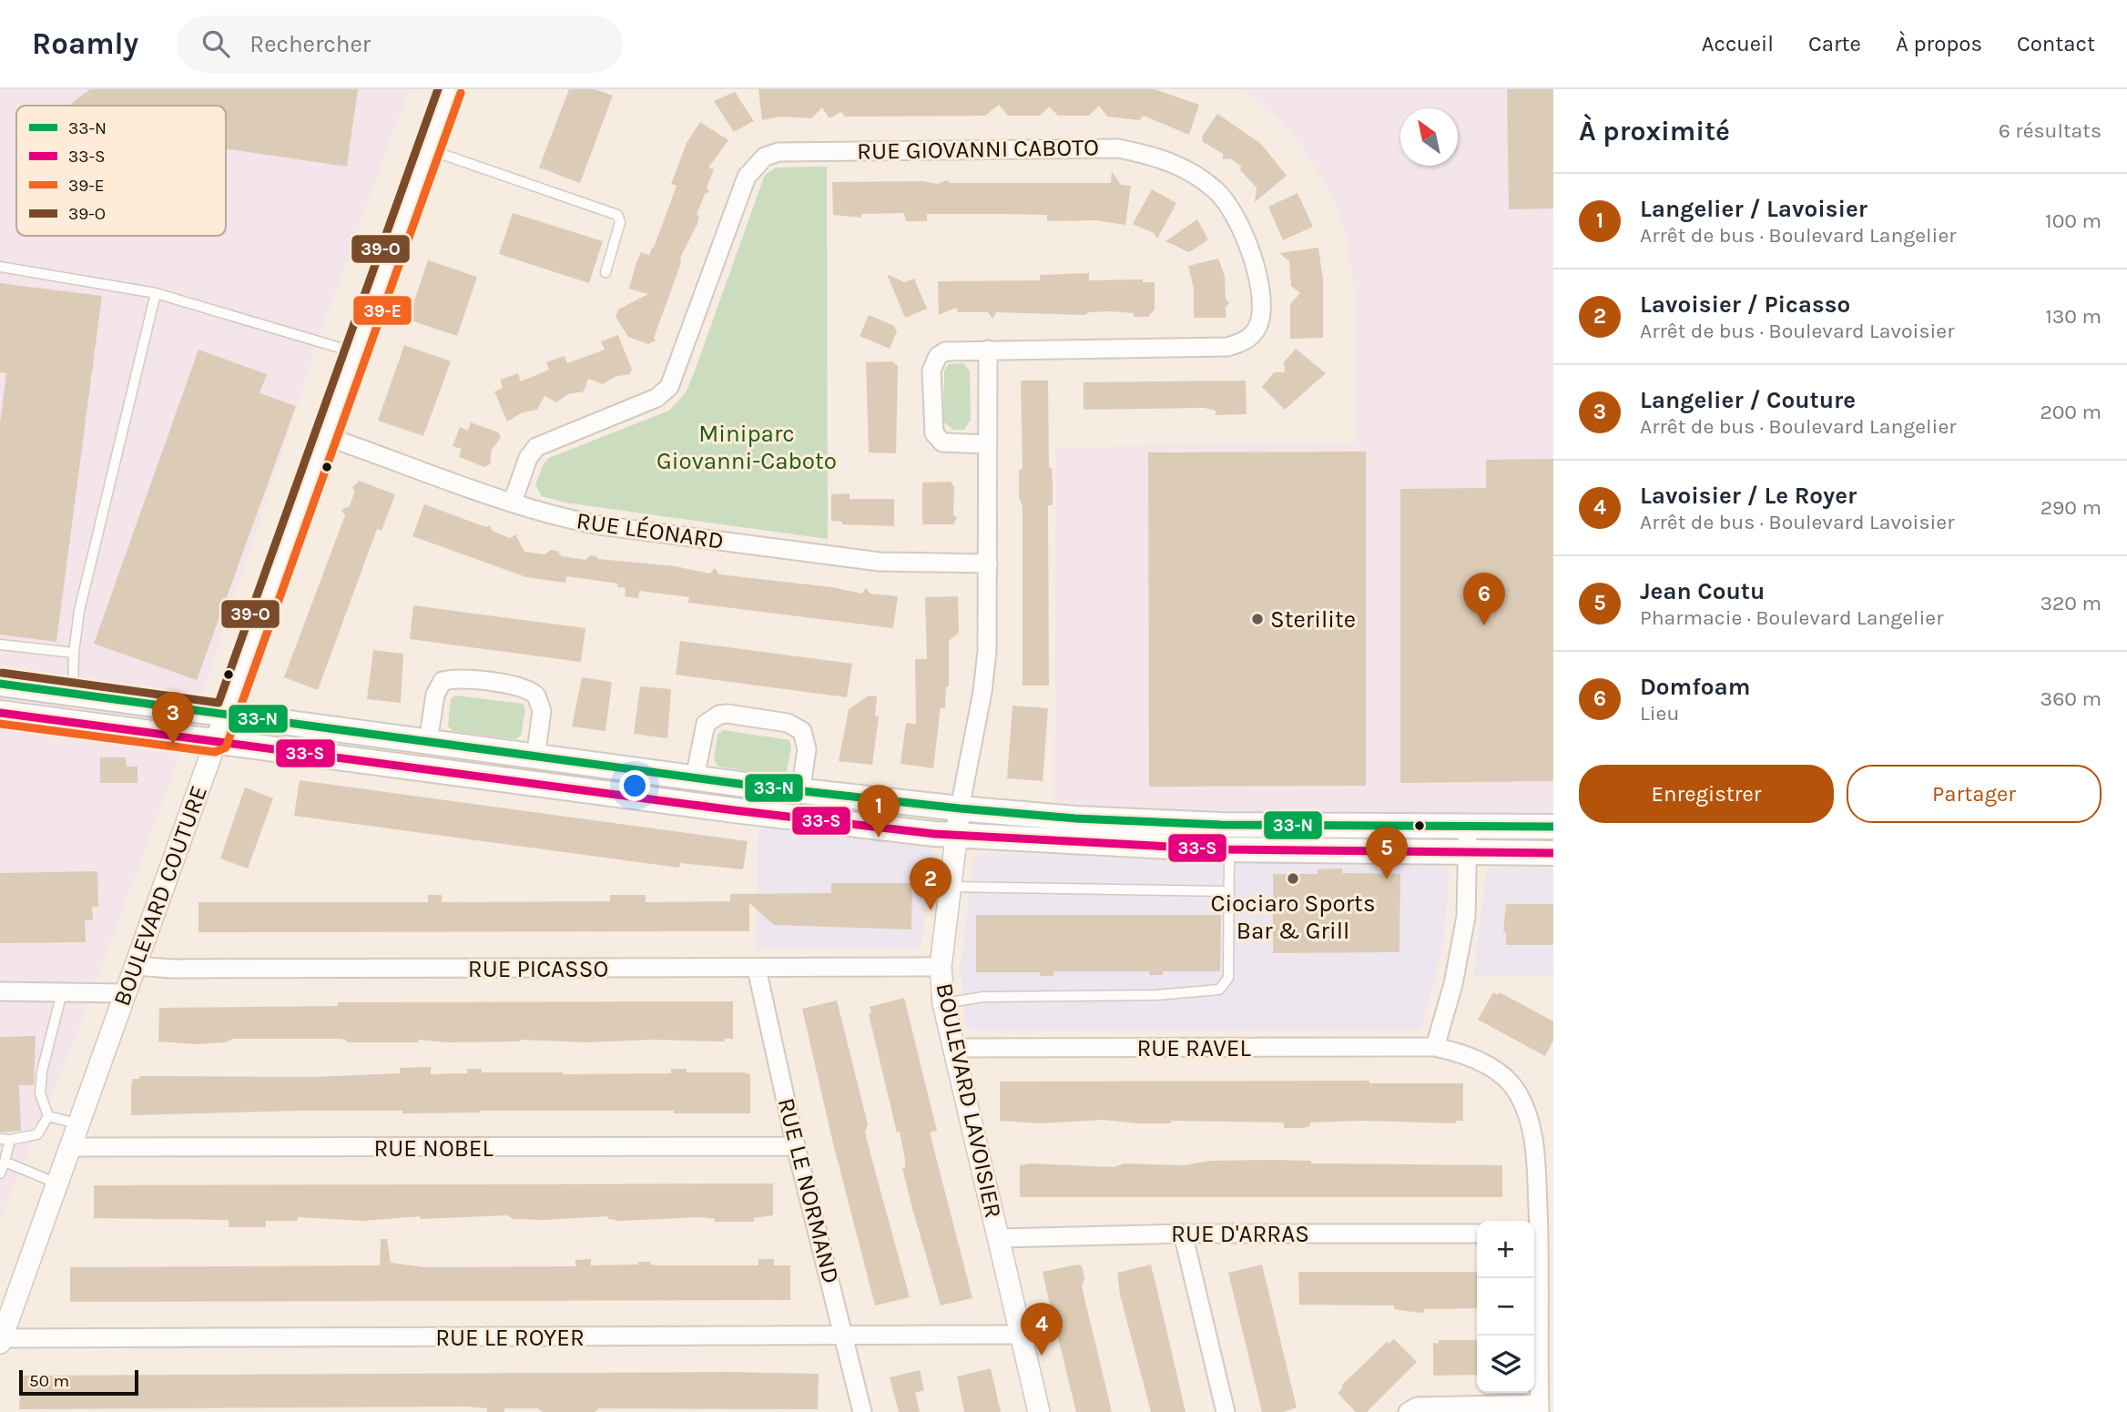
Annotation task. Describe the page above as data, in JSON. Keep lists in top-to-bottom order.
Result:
{
  "streets": {
    "street": [
      "RUE GIOVANNI CABOTO",
      "RUE LÉONARD",
      "BOULEVARD COUTURE",
      "RUE PICASSO",
      "RUE RAVEL",
      "BOULEVARD LAVOISIER",
      "RUE NOBEL",
      "RUE LE NORMAND",
      "RUE D'ARRAS",
      "RUE LE ROYER"
    ]
  },
  "crossings": [
    ["RUE GIOVANNI CABOTO", "RUE LÉONARD"],
    ["RUE GIOVANNI CABOTO", "BOULEVARD LAVOISIER"],
    ["RUE LÉONARD", "BOULEVARD COUTURE"],
    ["RUE LÉONARD", "BOULEVARD LAVOISIER"],
    ["BOULEVARD COUTURE", "RUE PICASSO"],
    ["BOULEVARD COUTURE", "RUE NOBEL"],
    ["BOULEVARD COUTURE", "RUE LE ROYER"],
    ["RUE PICASSO", "BOULEVARD LAVOISIER"],
    ["RUE PICASSO", "RUE LE NORMAND"],
    ["RUE RAVEL", "BOULEVARD LAVOISIER"],
    ["BOULEVARD LAVOISIER", "RUE D'ARRAS"],
    ["BOULEVARD LAVOISIER", "RUE LE ROYER"],
    ["RUE NOBEL", "RUE LE NORMAND"],
    ["RUE LE NORMAND", "RUE LE ROYER"]
  ],
  "parks": ["Miniparc Giovanni-Caboto"],
  "places": ["Sterilite", "Ciociaro Sports Bar & Grill"],
  "lines": [
    "transit line 39-O",
    "transit line 39-E",
    "transit line 33-N",
    "transit line 33-S"
  ],
  "legend": [
    "33-N",
    "33-S",
    "39-E",
    "39-O"
  ],
  "scale_bar": "50 m",
  "north": "top left",
  "page": {
    "header": "Roamly",
    "search": "Rechercher",
    "nav": [
      "Accueil",
      "Carte",
      "À propos",
      "Contact"
    ],
    "heading": ["À proximité", "6 résultats"],
    "list": [
      {
        "mark": "1",
        "name": "Langelier / Lavoisier",
        "note": "Arrêt de bus · Boulevard Langelier",
        "value": "100 m"
      },
      {
        "mark": "2",
        "name": "Lavoisier / Picasso",
        "note": "Arrêt de bus · Boulevard Lavoisier",
        "value": "130 m"
      },
      {
        "mark": "3",
        "name": "Langelier / Couture",
        "note": "Arrêt de bus · Boulevard Langelier",
        "value": "200 m"
      },
      {
        "mark": "4",
        "name": "Lavoisier / Le Royer",
        "note": "Arrêt de bus · Boulevard Lavoisier",
        "value": "290 m"
      },
      {
        "mark": "5",
        "name": "Jean Coutu",
        "note": "Pharmacie · Boulevard Langelier",
        "value": "320 m"
      },
      {
        "mark": "6",
        "name": "Domfoam",
        "note": "Lieu",
        "value": "360 m"
      }
    ],
    "pins": [
      "6",
      "3",
      "1",
      "5",
      "2",
      "4"
    ],
    "buttons": ["Enregistrer", "Partager"],
    "map_buttons": ["+", "−"],
    "scale": "50 m"
  }
}
